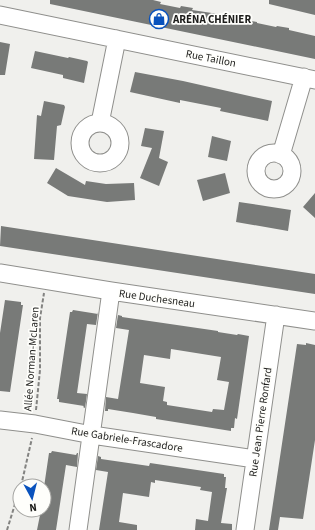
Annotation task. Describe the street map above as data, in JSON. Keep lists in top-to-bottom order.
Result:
{
  "streets": {
    "street": [
      "Rue Taillon",
      "Rue Duchesneau",
      "Rue Jean Pierre Ronfard",
      "Rue Gabriele-Frascadore"
    ],
    "path": ["Allée Norman-McLaren"]
  },
  "crossings": [
    ["Rue Duchesneau", "Allée Norman-McLaren"],
    ["Rue Duchesneau", "Rue Jean Pierre Ronfard"],
    ["Allée Norman-McLaren", "Rue Gabriele-Frascadore"],
    ["Rue Jean Pierre Ronfard", "Rue Gabriele-Frascadore"]
  ],
  "places": {
    "shop": ["ARÉNA CHÉNIER"]
  },
  "north": "bottom"
}
